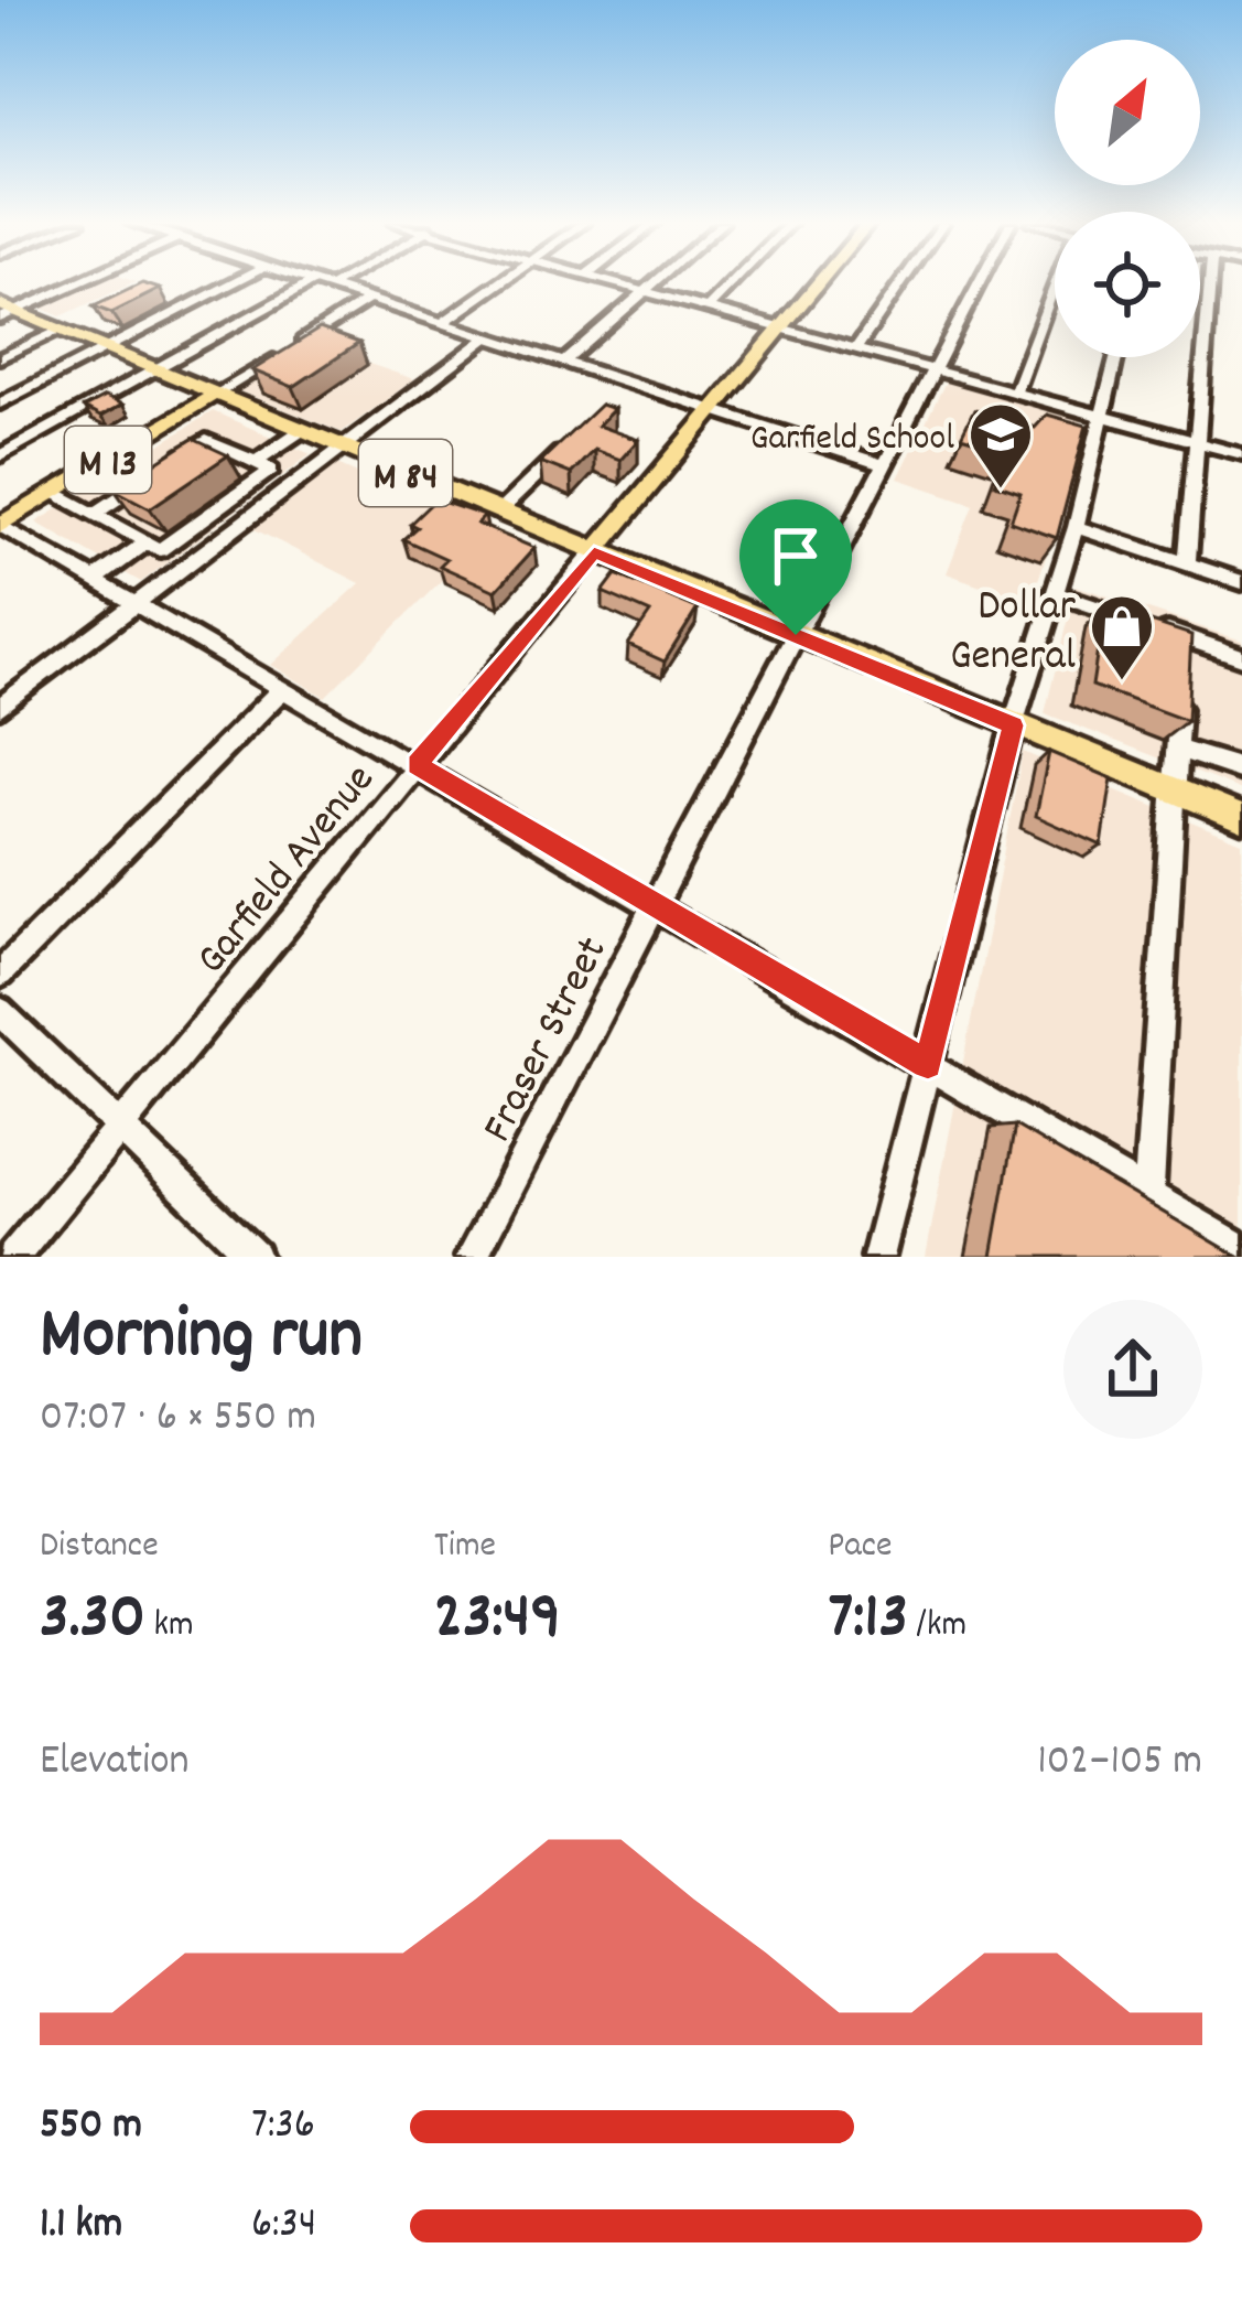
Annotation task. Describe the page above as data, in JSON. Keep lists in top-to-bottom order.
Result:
{
  "streets": {
    "main road": ["M 13", "M 84", "Garfield Avenue"],
    "street": ["Fraser Street"]
  },
  "crossings": [
    ["M 13", "M 84"],
    ["M 84", "Garfield Avenue"]
  ],
  "places": {
    "school or university": ["Garfield School"],
    "shop": ["Dollar General"]
  },
  "north": "top right",
  "page": {
    "heading": ["Morning run", "07:07 · 6 × 550 m"],
    "stats": [
      ["Distance", "3.30 km"],
      ["Time", "23:49"],
      ["Pace", "7:13 /km"]
    ],
    "chart": ["Elevation", "102–105 m"],
    "list": [
      {
        "name": "550 m",
        "note": "7:36"
      },
      {
        "name": "1.1 km",
        "note": "6:34"
      }
    ]
  }
}
